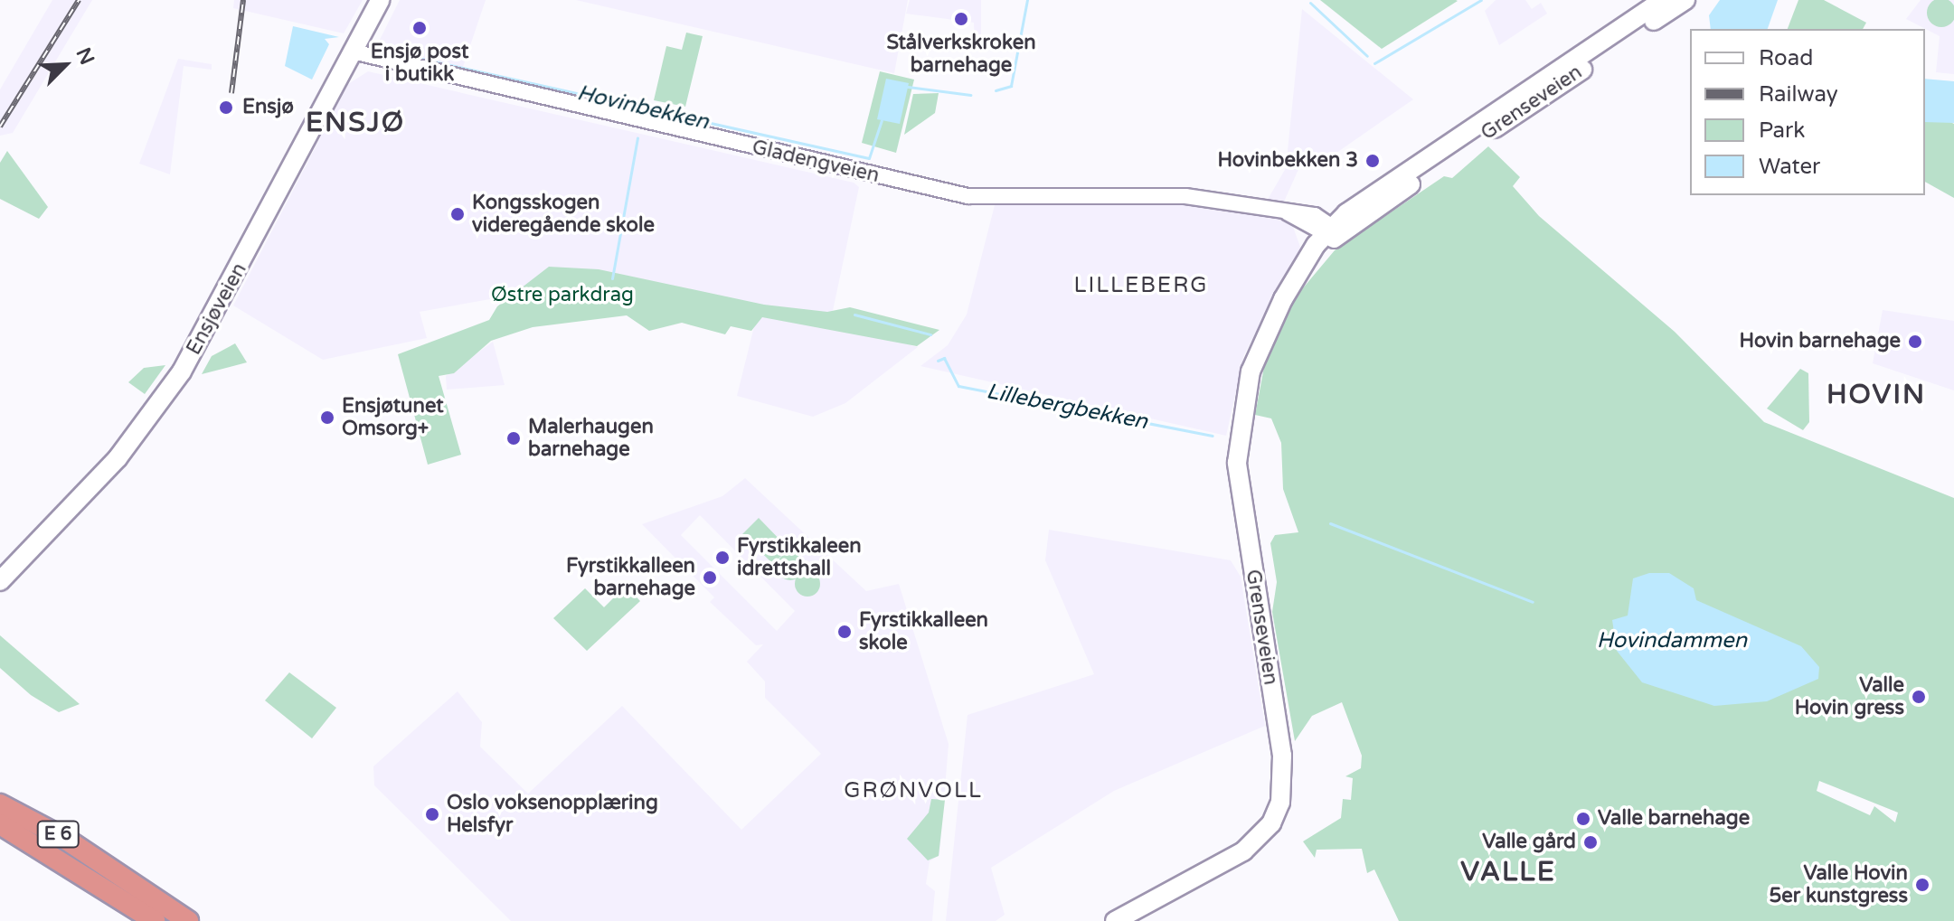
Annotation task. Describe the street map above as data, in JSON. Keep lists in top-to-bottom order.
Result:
{
  "streets": {
    "highway": ["E 6"],
    "main road": ["Grenseveien", "Ensjøveien"],
    "street": ["Gladengveien"]
  },
  "crossings": [
    ["Grenseveien", "Gladengveien"],
    ["Gladengveien", "Ensjøveien"]
  ],
  "districts": [
    "ENSJØ",
    "LILLEBERG",
    "HOVIN",
    "GRØNVOLL",
    "VALLE"
  ],
  "water": ["Hovinbekken", "Lillebergbekken", "Hovindammen"],
  "parks": ["Østre parkdrag"],
  "places": [
    "Stålverkskroken barnehage",
    "Ensjø post i butikk",
    "Ensjø",
    "Hovinbekken 3",
    "Kongsskogen videregående skole",
    "Hovin barnehage",
    "Ensjøtunet Omsorg+",
    "Malerhaugen barnehage",
    "Fyrstikkaleen idrettshall",
    "Fyrstikkalleen barnehage",
    "Fyrstikkalleen skole",
    "Valle Hovin gress",
    "Oslo voksenopplæring Helsfyr",
    "Valle barnehage",
    "Valle gård",
    "Valle Hovin 5er kunstgress"
  ],
  "legend": [
    "Road",
    "Railway",
    "Park",
    "Water"
  ],
  "north": "top right"
}
